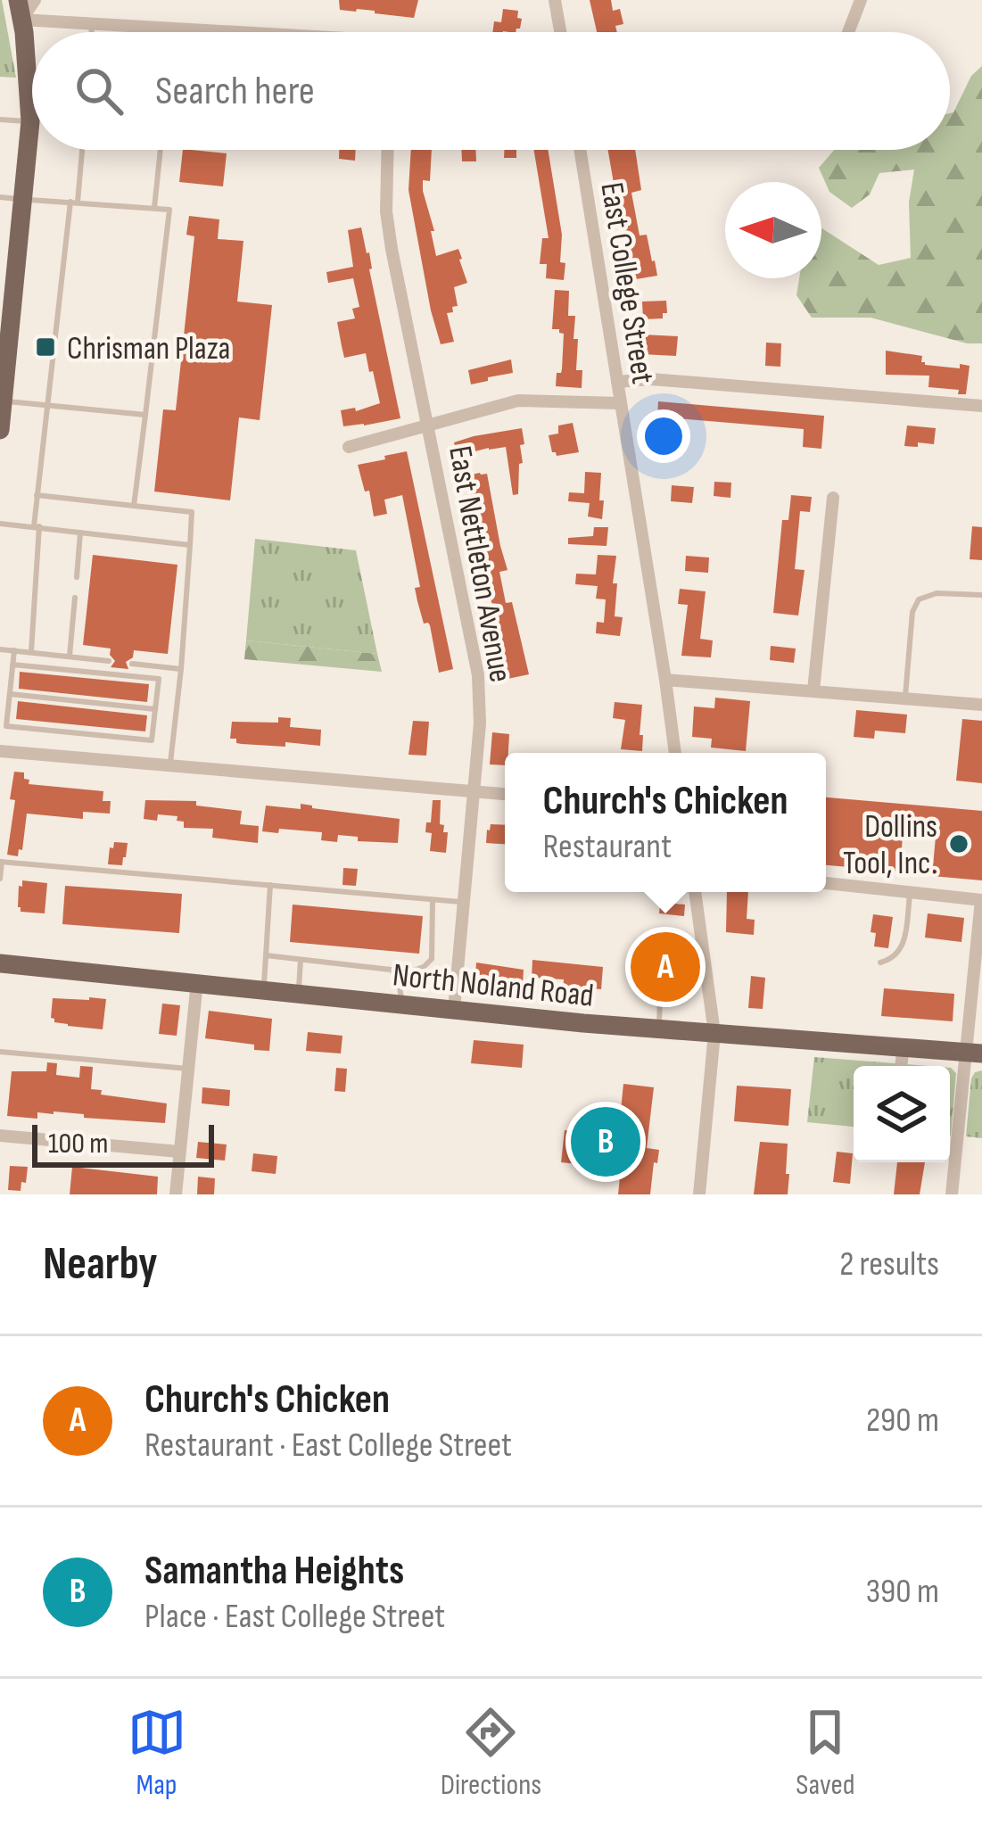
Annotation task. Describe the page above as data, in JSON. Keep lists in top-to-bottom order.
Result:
{
  "streets": {
    "main road": ["North Noland Road"],
    "street": ["East College Street", "East Nettleton Avenue"]
  },
  "crossings": [
    ["East Nettleton Avenue", "North Noland Road"]
  ],
  "places": {
    "transit": ["Chrisman Plaza"],
    "other": ["Dollins Tool, Inc."]
  },
  "scale_bar": "100 m",
  "north": "left",
  "page": {
    "search": "Search here",
    "popup": ["Church's Chicken", "Restaurant"],
    "pins": ["A", "B"],
    "scale": "100 m",
    "heading": ["Nearby", "2 results"],
    "list": [
      {
        "mark": "A",
        "name": "Church's Chicken",
        "note": "Restaurant · East College Street",
        "value": "290 m"
      },
      {
        "mark": "B",
        "name": "Samantha Heights",
        "note": "Place · East College Street",
        "value": "390 m"
      }
    ],
    "nav": ["Map", "Directions", "Saved"]
  }
}
